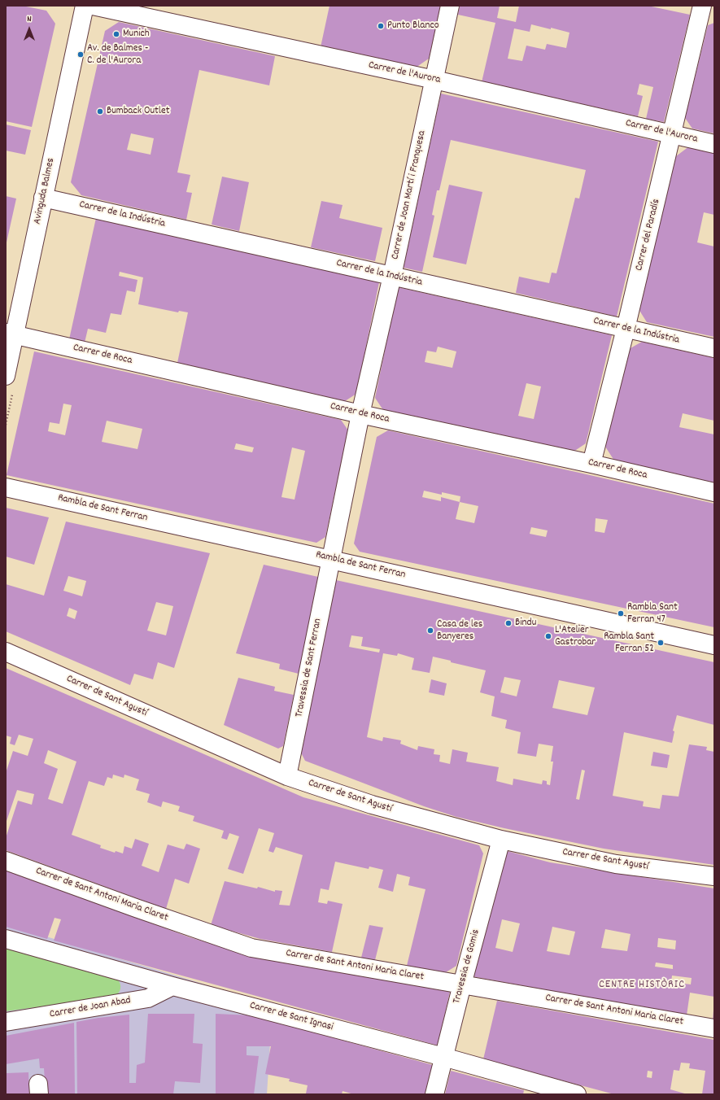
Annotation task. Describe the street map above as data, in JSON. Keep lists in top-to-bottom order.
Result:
{
  "streets": {
    "street": [
      "Carrer de l'Aurora",
      "Avinguda Balmes",
      "Carrer de Joan Martí i Franquesa",
      "Carrer de la Indústria",
      "Carrer del Paradís",
      "Carrer de Roca",
      "Rambla de Sant Ferran",
      "Travessia de Sant Ferran",
      "Carrer de Sant Agustí",
      "Carrer de Sant Antoni Maria Claret",
      "Travessia de Gomis",
      "Carrer de Joan Abad",
      "Carrer de Sant Ignasi"
    ]
  },
  "crossings": [
    ["Carrer de l'Aurora", "Carrer de Joan Martí i Franquesa"],
    ["Carrer de l'Aurora", "Carrer del Paradís"],
    ["Avinguda Balmes", "Carrer de la Indústria"],
    ["Avinguda Balmes", "Carrer de Roca"],
    ["Carrer de Joan Martí i Franquesa", "Carrer de la Indústria"],
    ["Carrer de Joan Martí i Franquesa", "Carrer de Roca"],
    ["Carrer de Joan Martí i Franquesa", "Rambla de Sant Ferran"],
    ["Carrer de Joan Martí i Franquesa", "Travessia de Sant Ferran"],
    ["Carrer de la Indústria", "Carrer del Paradís"],
    ["Carrer del Paradís", "Carrer de Roca"],
    ["Rambla de Sant Ferran", "Travessia de Sant Ferran"],
    ["Travessia de Sant Ferran", "Carrer de Sant Agustí"],
    ["Carrer de Sant Agustí", "Travessia de Gomis"],
    ["Carrer de Sant Antoni Maria Claret", "Travessia de Gomis"],
    ["Travessia de Gomis", "Carrer de Sant Ignasi"],
    ["Carrer de Joan Abad", "Carrer de Sant Ignasi"]
  ],
  "districts": ["CENTRE HISTÒRIC"],
  "places": [
    "Punto Blanco",
    "Munich",
    "Av. de Balmes - C. de l'Aurora",
    "Bumback Outlet",
    "Rambla Sant Ferran 47",
    "Bindu",
    "Casa de les Banyeres",
    "L'Atelier Gastrobar",
    "Rambla Sant Ferran 52"
  ],
  "north": "top"
}
